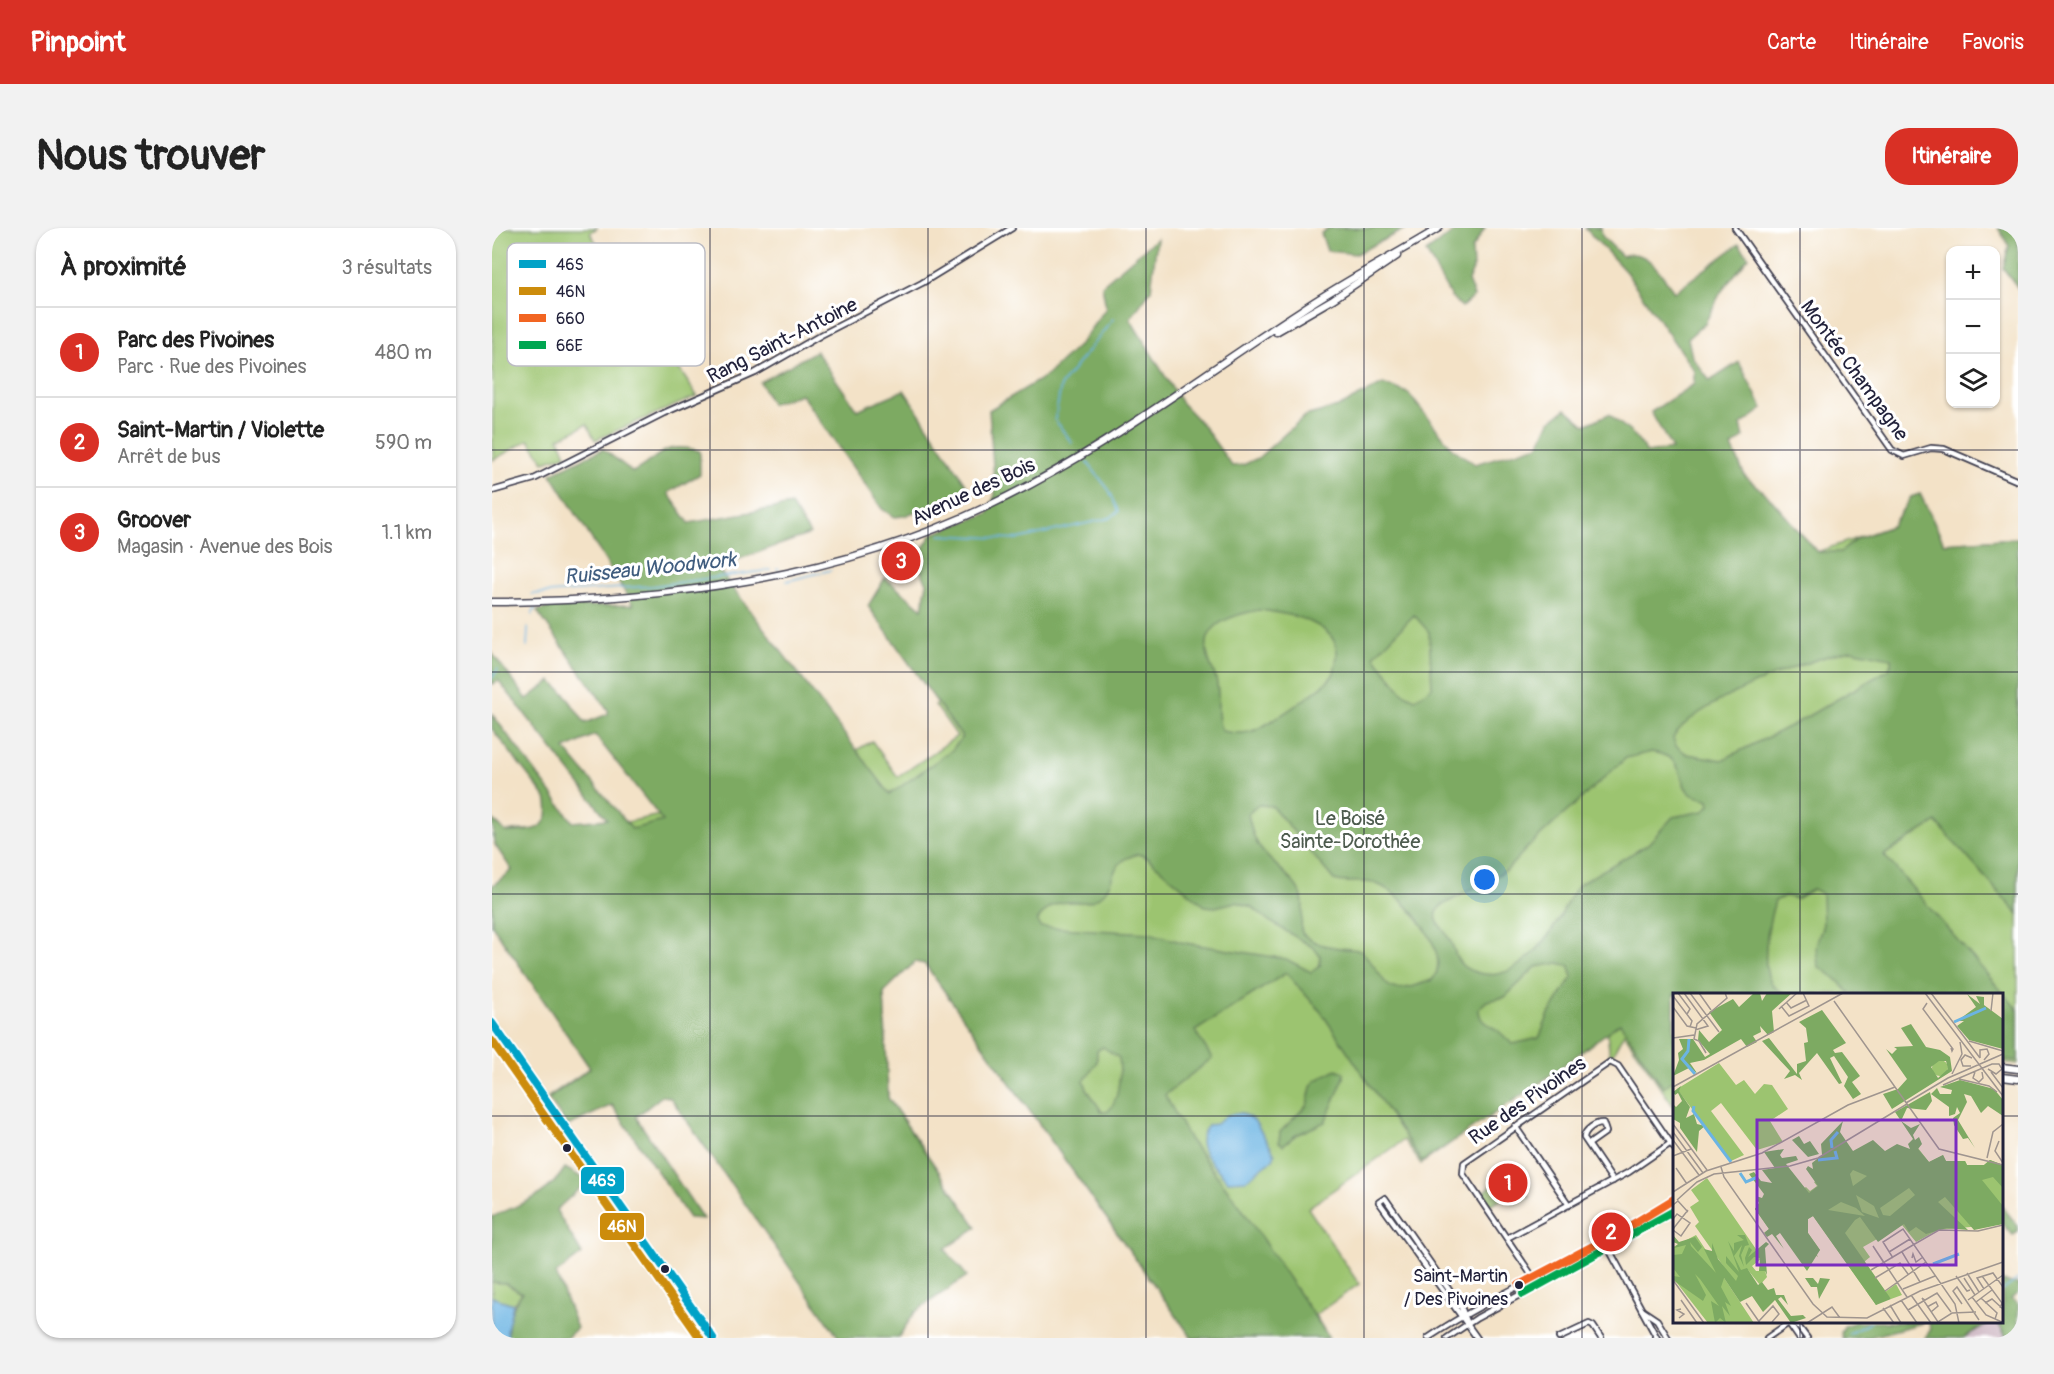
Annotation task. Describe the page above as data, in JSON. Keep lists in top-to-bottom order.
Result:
{
  "streets": {
    "main road": ["Avenue des Bois"],
    "street": ["Rang Saint-Antoine", "Montée Champagne", "Rue des Pivoines"]
  },
  "water": ["Ruisseau Woodwork"],
  "parks": ["Le Boisé Sainte-Dorothée"],
  "places": ["Saint-Martin / Des Pivoines"],
  "lines": [
    "transit line 46S",
    "transit line 46N",
    "transit line 66O",
    "transit line 66E"
  ],
  "legend": [
    "46S",
    "46N",
    "66O",
    "66E"
  ],
  "page": {
    "header": "Pinpoint",
    "nav": ["Carte", "Itinéraire", "Favoris"],
    "buttons": "Itinéraire",
    "title": "Nous trouver",
    "heading": ["À proximité", "3 résultats"],
    "map_buttons": ["+", "−"],
    "list": [
      {
        "mark": "1",
        "name": "Parc des Pivoines",
        "note": "Parc · Rue des Pivoines",
        "value": "480 m"
      },
      {
        "mark": "2",
        "name": "Saint-Martin / Violette",
        "note": "Arrêt de bus",
        "value": "590 m"
      },
      {
        "mark": "3",
        "name": "Groover",
        "note": "Magasin · Avenue des Bois",
        "value": "1.1 km"
      }
    ],
    "pins": ["3", "1", "2"]
  }
}
